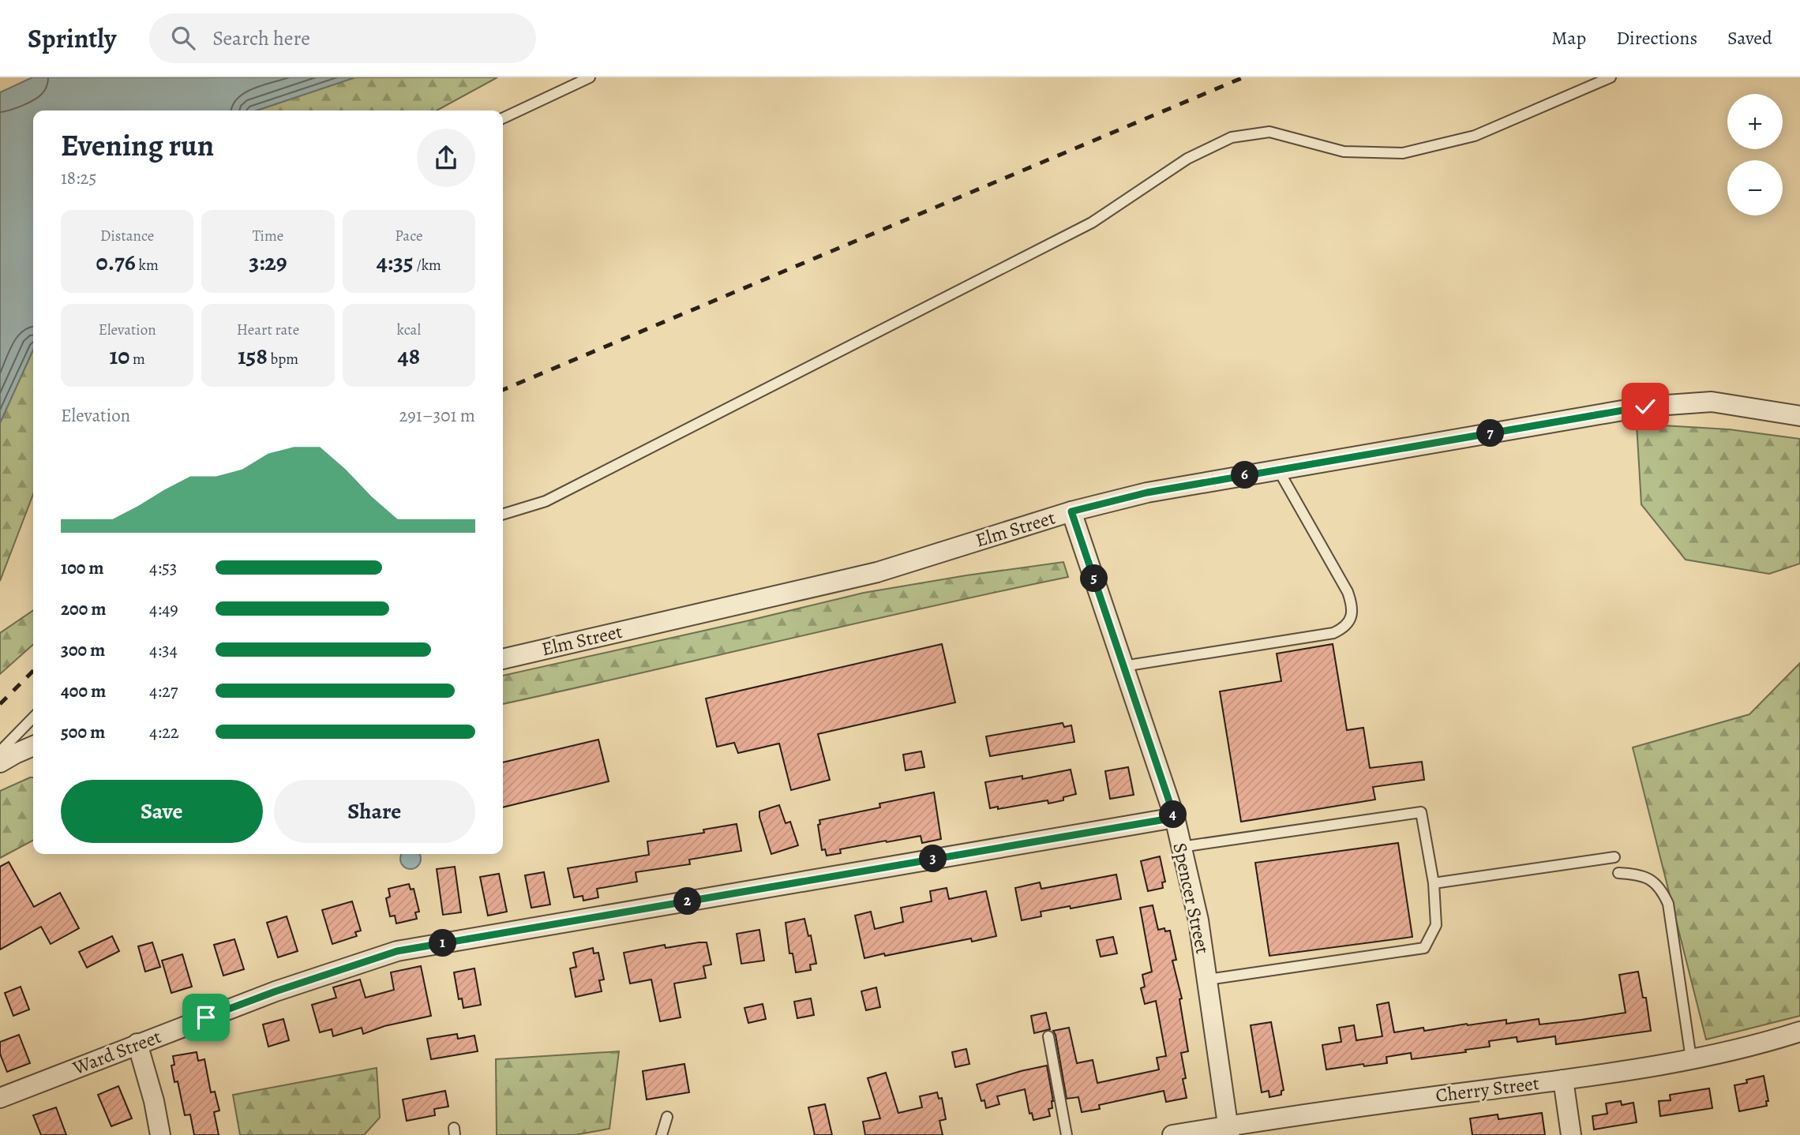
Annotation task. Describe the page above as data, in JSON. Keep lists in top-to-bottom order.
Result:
{
  "streets": {
    "street": [
      "Elm Street",
      "Spencer Street",
      "Ward Street",
      "Cherry Street"
    ]
  },
  "crossings": [
    ["Elm Street", "Spencer Street"],
    ["Spencer Street", "Ward Street"],
    ["Spencer Street", "Cherry Street"]
  ],
  "page": {
    "header": "Sprintly",
    "search": "Search here",
    "nav": ["Map", "Directions", "Saved"],
    "map_buttons": ["+", "−"],
    "heading": ["Evening run", "18:25"],
    "stats": [
      ["Distance", "0.76 km"],
      ["Time", "3:29"],
      ["Pace", "4:35 /km"],
      ["Elevation", "10 m"],
      ["Heart rate", "158 bpm"],
      ["kcal", "48"]
    ],
    "chart": ["Elevation", "291–301 m"],
    "pins": [
      "7",
      "6",
      "5",
      "4",
      "3",
      "2",
      "1"
    ],
    "list": [
      {
        "name": "100 m",
        "note": "4:53"
      },
      {
        "name": "200 m",
        "note": "4:49"
      },
      {
        "name": "300 m",
        "note": "4:34"
      },
      {
        "name": "400 m",
        "note": "4:27"
      },
      {
        "name": "500 m",
        "note": "4:22"
      }
    ],
    "buttons": ["Save", "Share"]
  }
}
